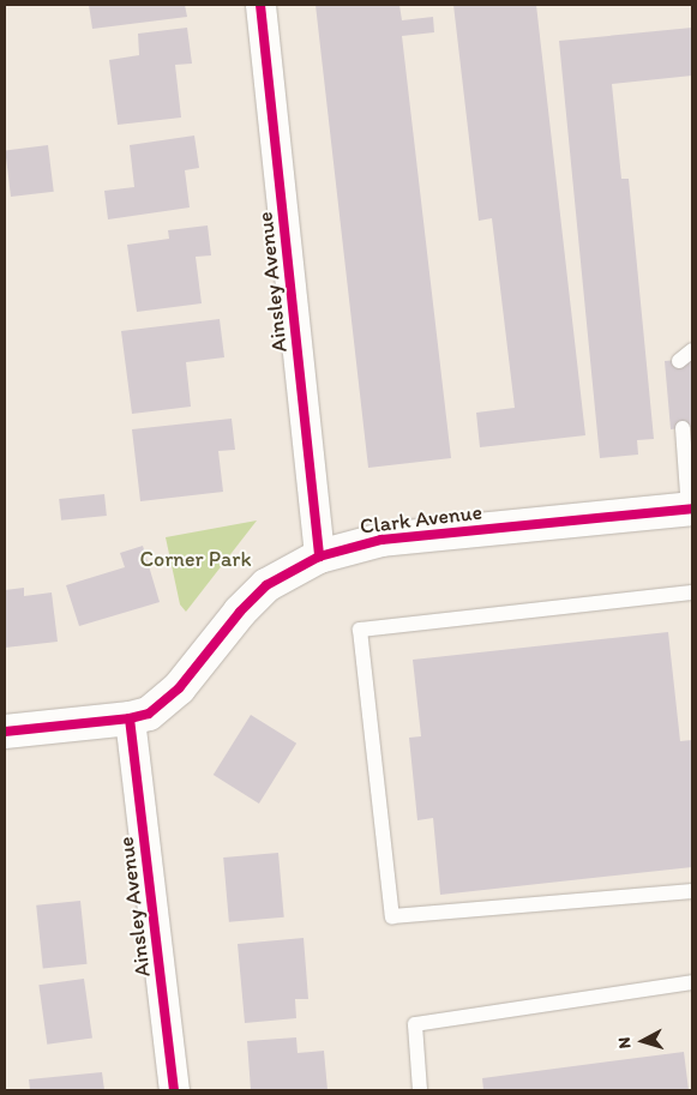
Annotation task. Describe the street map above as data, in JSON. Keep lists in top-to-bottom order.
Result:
{
  "streets": {
    "street": ["Ainsley Avenue", "Clark Avenue"]
  },
  "crossings": [
    ["Ainsley Avenue", "Clark Avenue"]
  ],
  "parks": ["Corner Park"],
  "north": "left"
}
